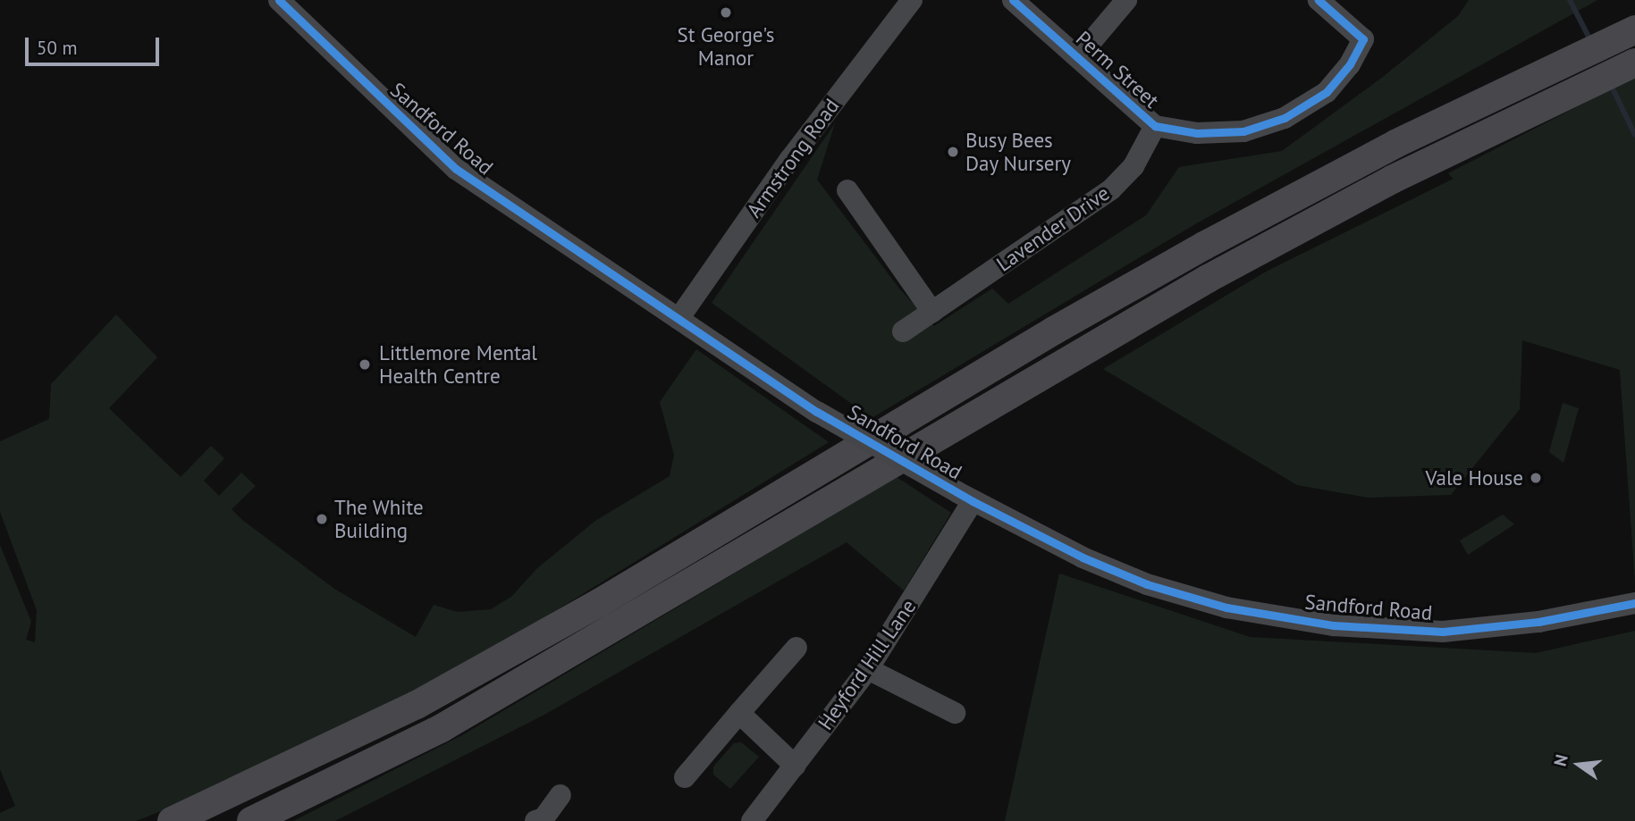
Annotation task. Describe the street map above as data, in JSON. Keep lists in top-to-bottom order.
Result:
{
  "streets": {
    "street": [
      "Perm Street",
      "Sandford Road",
      "Armstrong Road",
      "Lavender Drive",
      "Heyford Hill Lane"
    ]
  },
  "crossings": [
    ["Perm Street", "Lavender Drive"],
    ["Sandford Road", "Armstrong Road"],
    ["Sandford Road", "Heyford Hill Lane"]
  ],
  "places": [
    "St George's Manor",
    "Busy Bees Day Nursery",
    "Littlemore Mental Health Centre",
    "Vale House",
    "The White Building"
  ],
  "scale_bar": "50 m",
  "north": "left"
}
